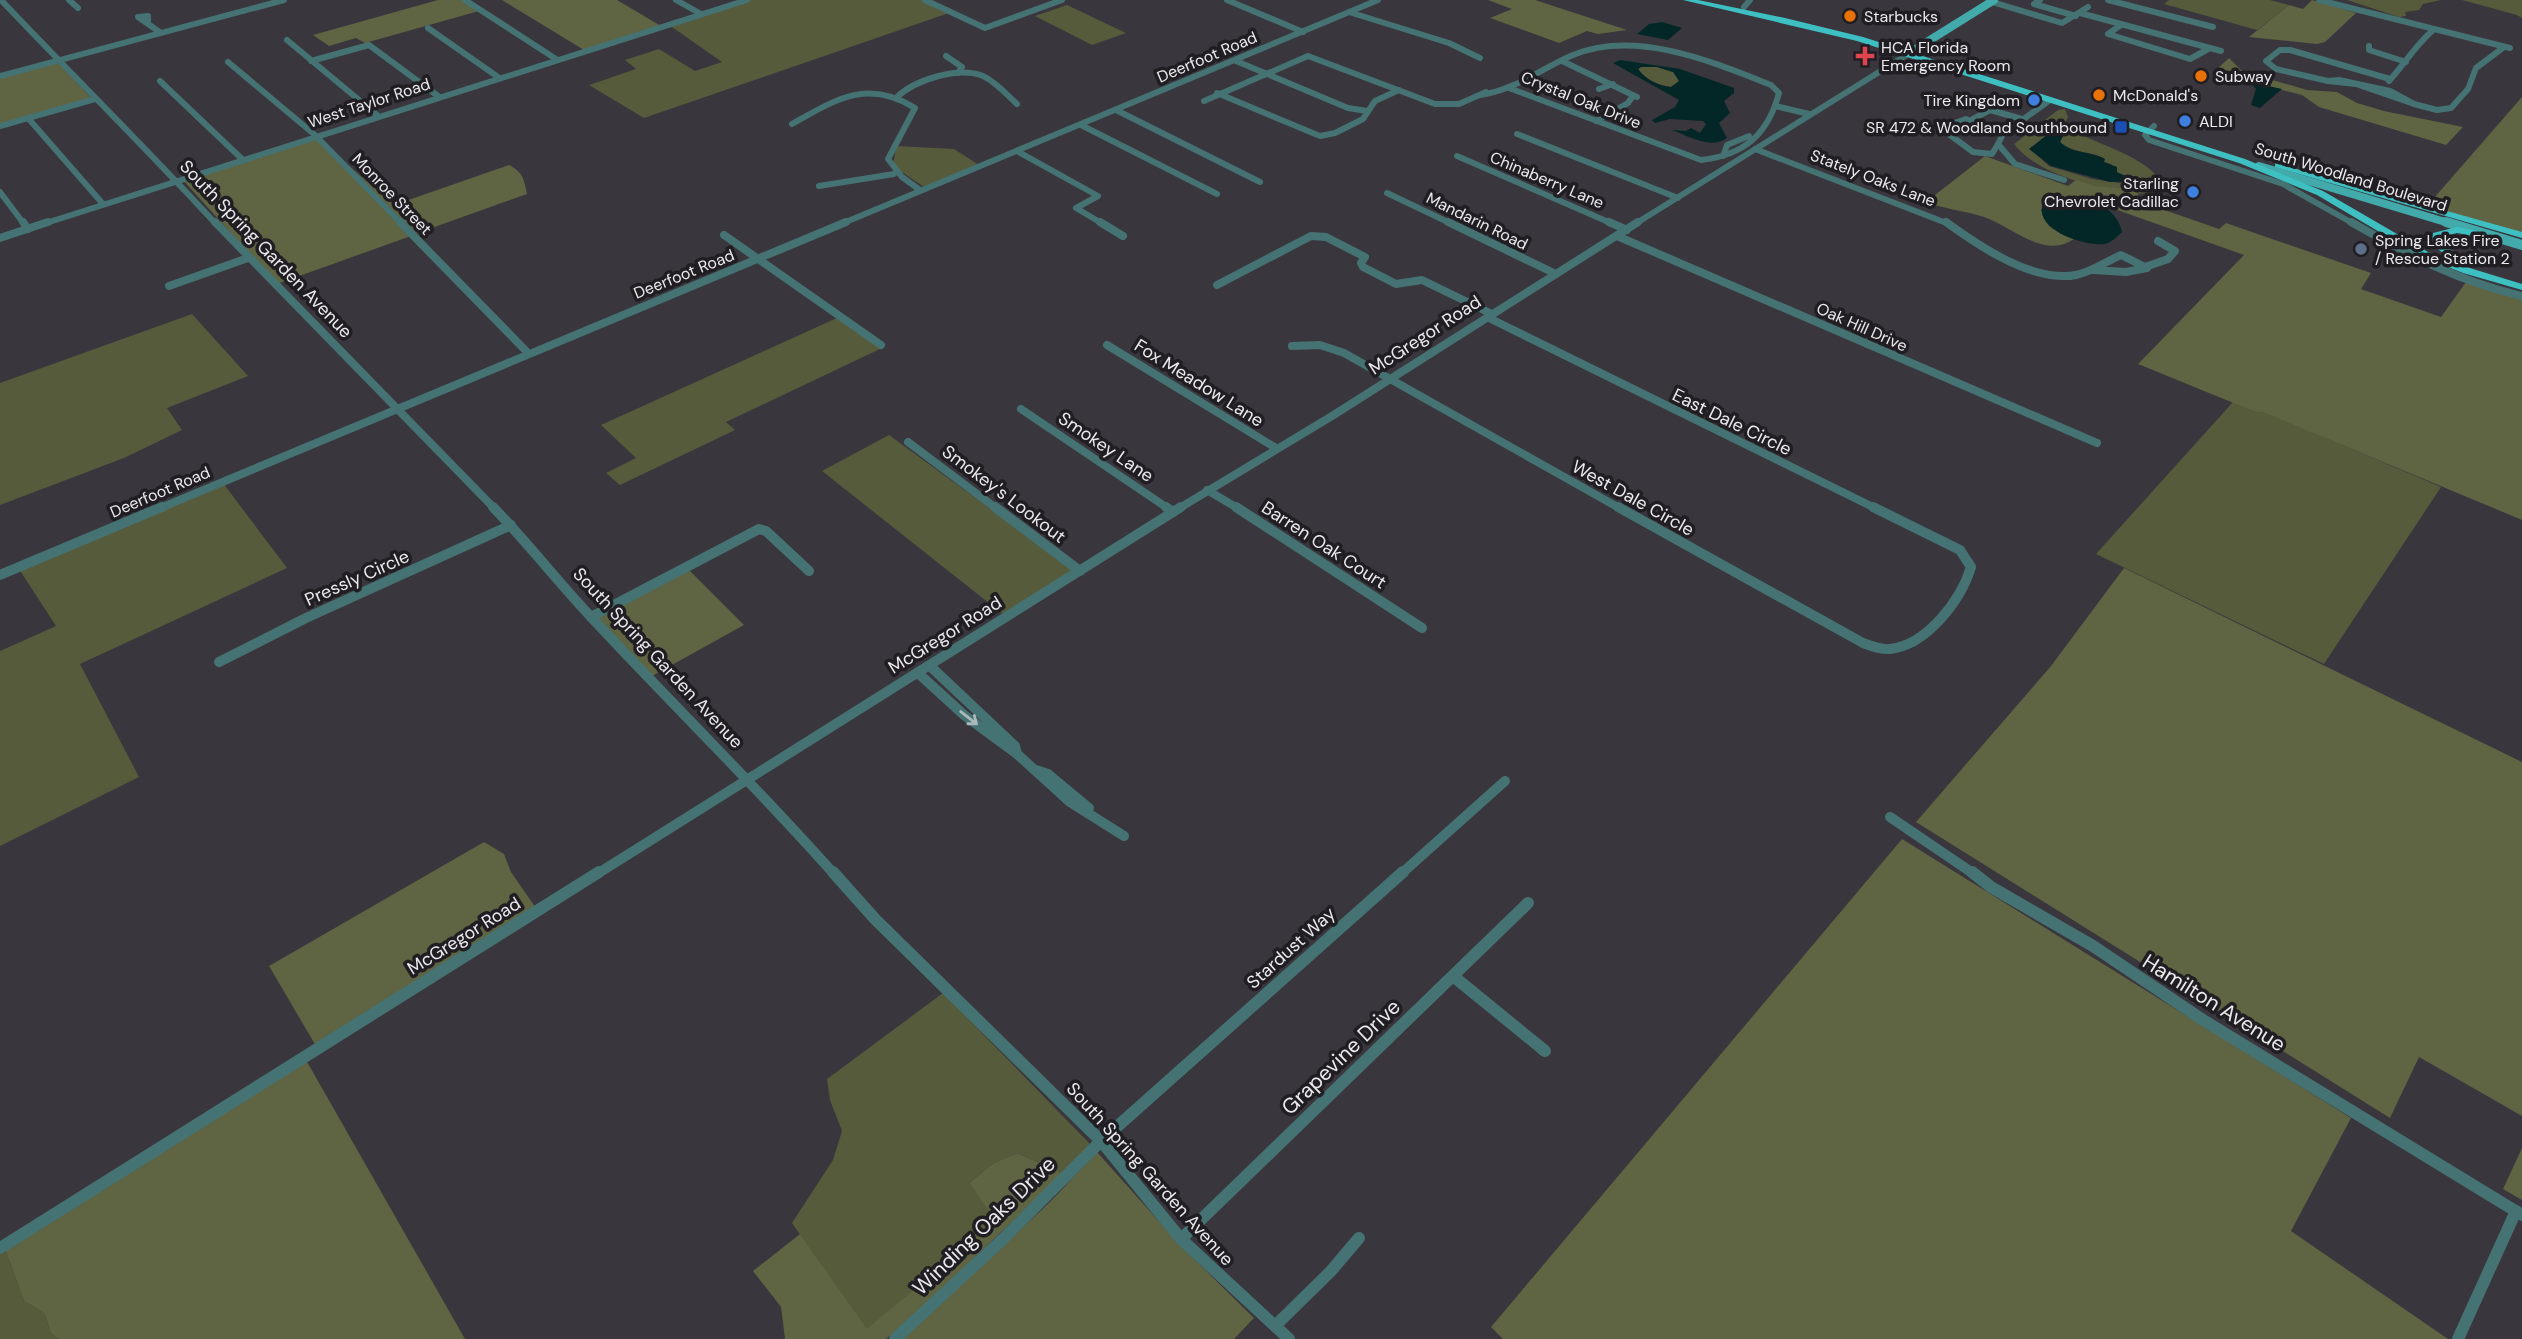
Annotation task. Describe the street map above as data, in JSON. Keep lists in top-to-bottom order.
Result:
{
  "streets": {
    "highway": ["South Woodland Boulevard"],
    "street": [
      "Deerfoot Road",
      "Crystal Oak Drive",
      "West Taylor Road",
      "Stately Oaks Lane",
      "Chinaberry Lane",
      "Monroe Street",
      "Mandarin Road",
      "South Spring Garden Avenue",
      "Oak Hill Drive",
      "McGregor Road",
      "Fox Meadow Lane",
      "East Dale Circle",
      "Smokey Lane",
      "Smokey's Lookout",
      "West Dale Circle",
      "Barren Oak Court",
      "Pressly Circle",
      "Stardust Way",
      "Hamilton Avenue",
      "Grapevine Drive",
      "Winding Oaks Drive"
    ]
  },
  "crossings": [
    ["Deerfoot Road", "Monroe Street"],
    ["Deerfoot Road", "South Spring Garden Avenue"],
    ["West Taylor Road", "Monroe Street"],
    ["West Taylor Road", "South Spring Garden Avenue"],
    ["South Woodland Boulevard", "McGregor Road"],
    ["Stately Oaks Lane", "McGregor Road"],
    ["Chinaberry Lane", "McGregor Road"],
    ["Mandarin Road", "McGregor Road"],
    ["South Spring Garden Avenue", "McGregor Road"],
    ["South Spring Garden Avenue", "Pressly Circle"],
    ["South Spring Garden Avenue", "Stardust Way"],
    ["South Spring Garden Avenue", "Grapevine Drive"],
    ["South Spring Garden Avenue", "Winding Oaks Drive"],
    ["Oak Hill Drive", "McGregor Road"],
    ["McGregor Road", "Fox Meadow Lane"],
    ["McGregor Road", "East Dale Circle"],
    ["McGregor Road", "Smokey Lane"],
    ["McGregor Road", "Smokey's Lookout"],
    ["McGregor Road", "West Dale Circle"],
    ["McGregor Road", "Barren Oak Court"],
    ["East Dale Circle", "West Dale Circle"],
    ["Stardust Way", "Winding Oaks Drive"]
  ],
  "places": {
    "other": [
      "Starbucks",
      "Subway",
      "McDonald's",
      "Tire Kingdom",
      "ALDI",
      "Starling Chevrolet Cadillac",
      "Spring Lakes Fire / Rescue Station 2"
    ],
    "health": ["HCA Florida Emergency Room"],
    "transit": ["SR 472 & Woodland Southbound"]
  }
}
